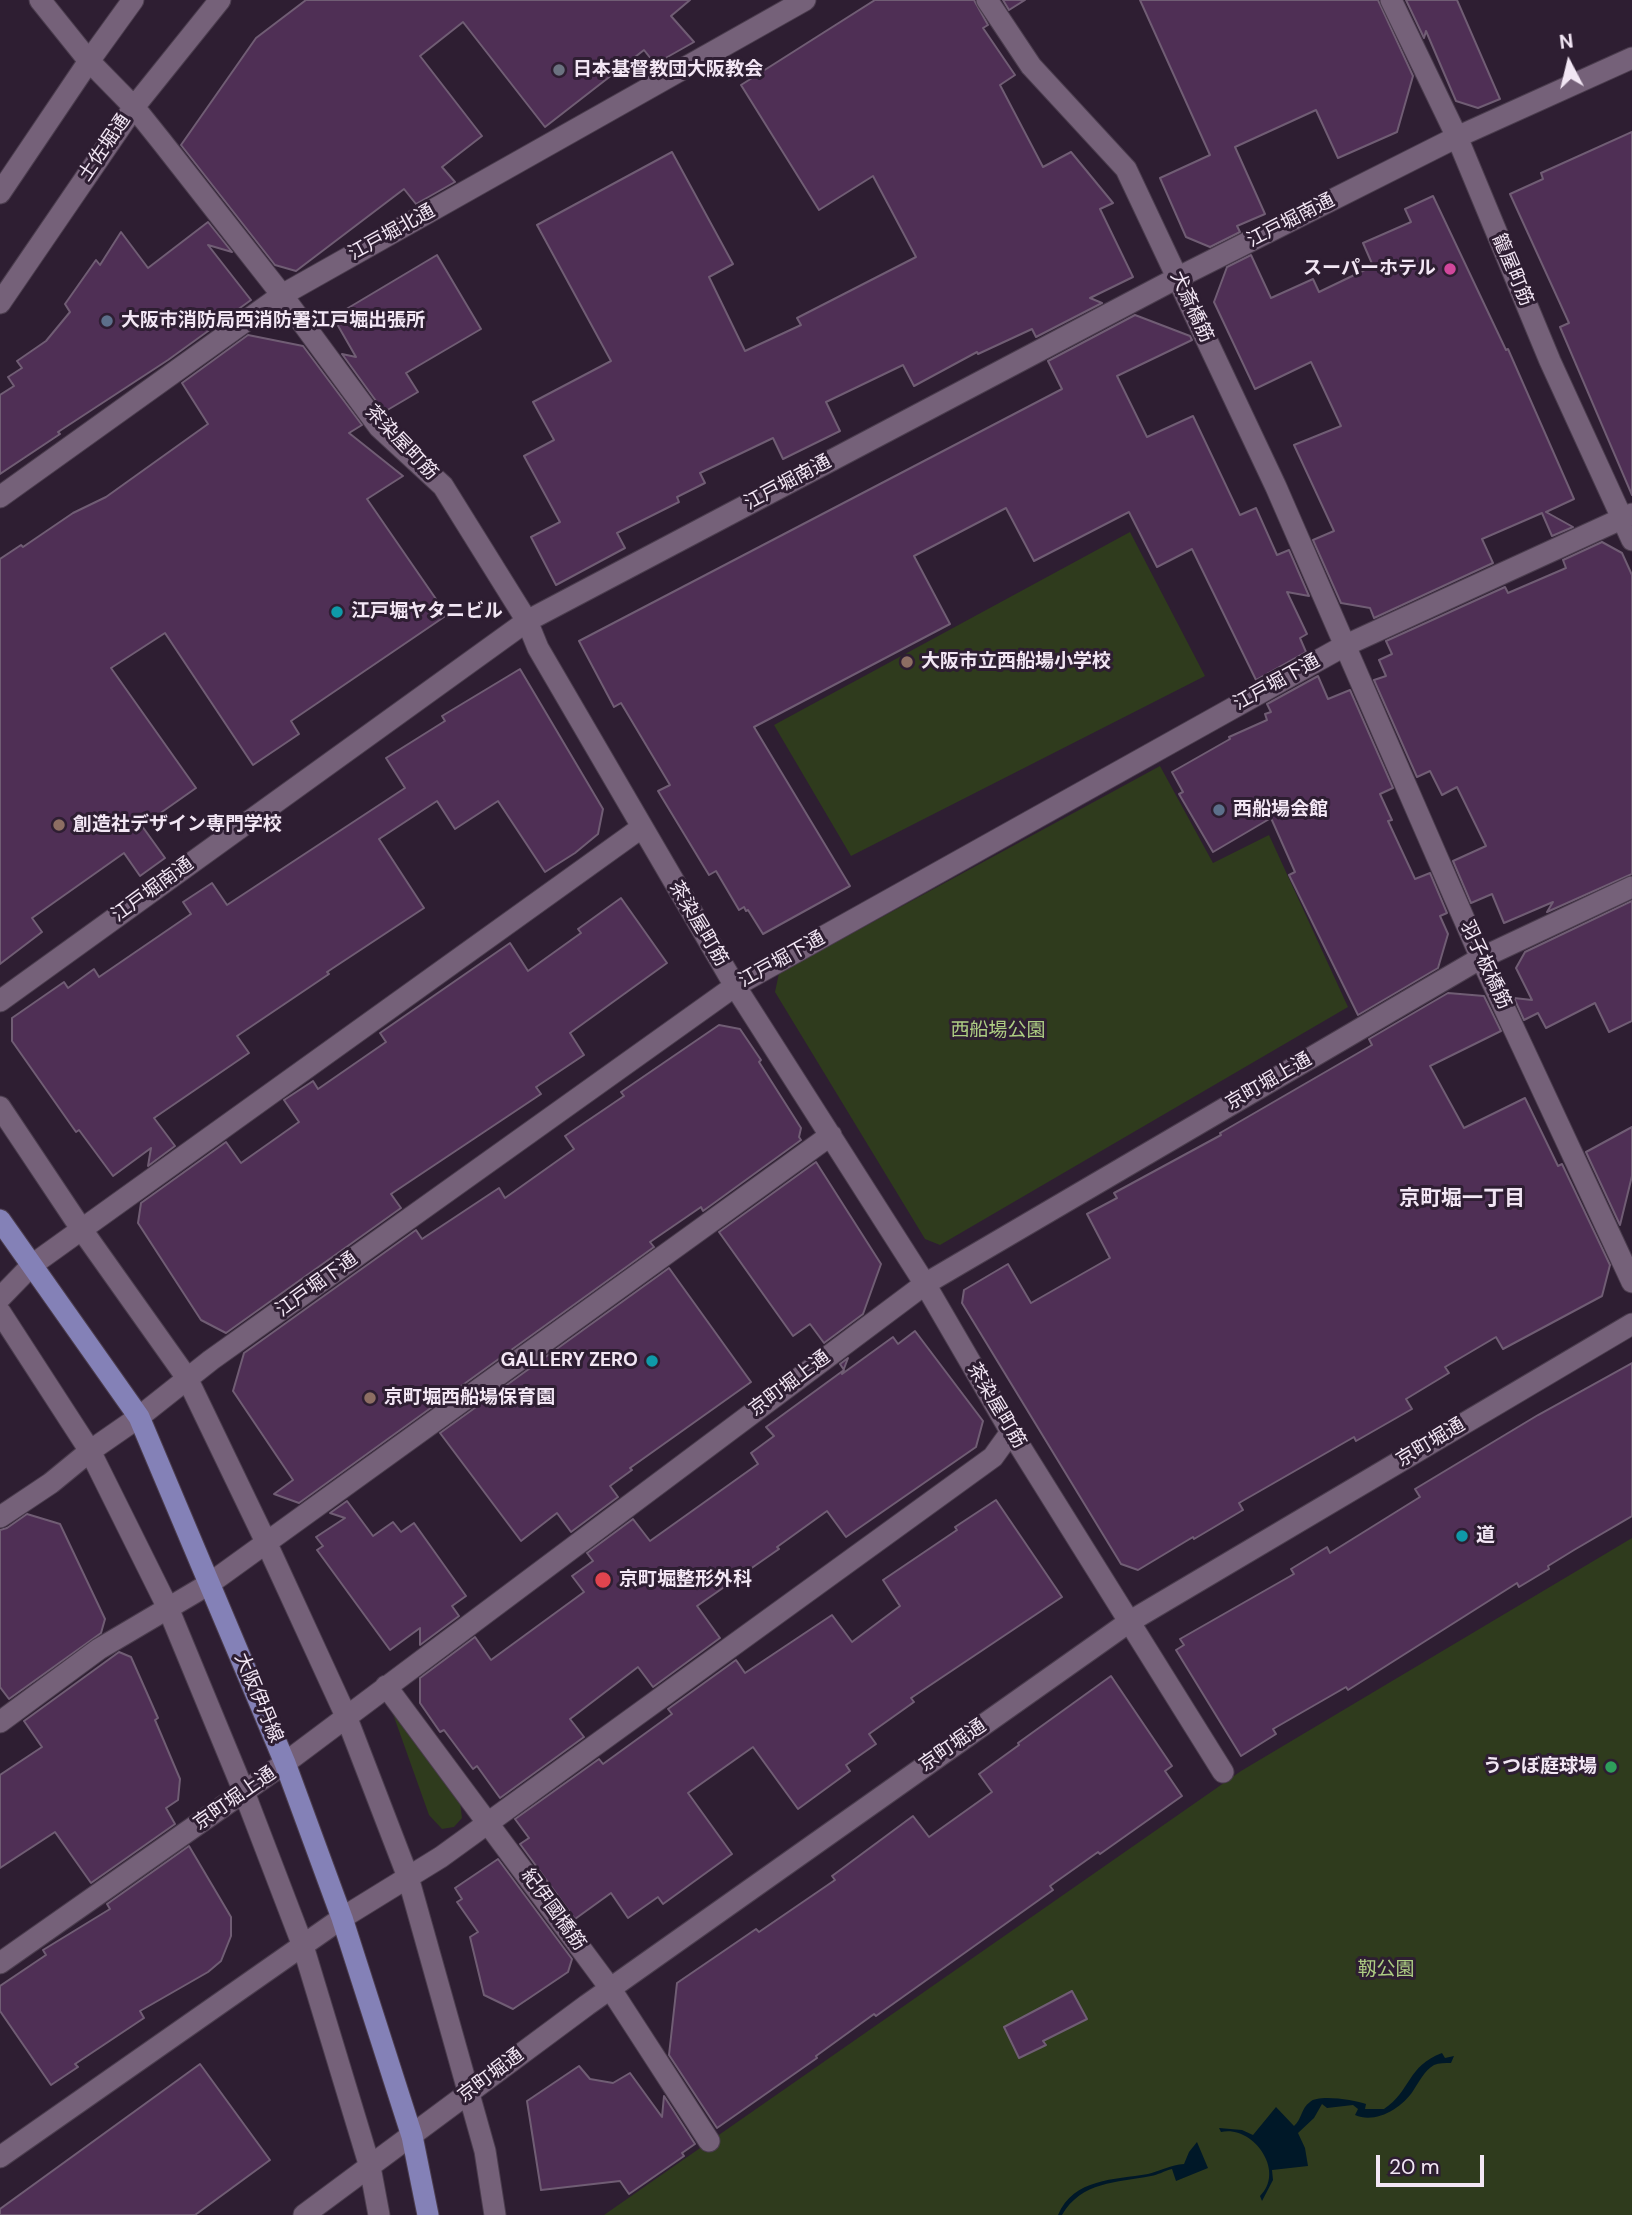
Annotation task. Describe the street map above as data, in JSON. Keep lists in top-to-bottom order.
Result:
{
  "streets": {
    "main road": ["大阪伊丹線"],
    "street": [
      "土佐堀通",
      "江戸堀南通",
      "江戸堀北通",
      "籠屋町筋",
      "犬斎橋筋",
      "茶染屋町筋",
      "江戸堀下通",
      "羽子板橋筋",
      "京町堀上通",
      "京町堀通",
      "紀伊國橋筋"
    ]
  },
  "crossings": [
    ["土佐堀通", "茶染屋町筋"],
    ["江戸堀南通", "籠屋町筋"],
    ["江戸堀南通", "犬斎橋筋"],
    ["江戸堀南通", "茶染屋町筋"],
    ["江戸堀北通", "茶染屋町筋"],
    ["籠屋町筋", "江戸堀下通"],
    ["犬斎橋筋", "江戸堀下通"],
    ["犬斎橋筋", "羽子板橋筋"],
    ["茶染屋町筋", "江戸堀下通"],
    ["茶染屋町筋", "京町堀上通"],
    ["茶染屋町筋", "京町堀通"],
    ["江戸堀下通", "羽子板橋筋"],
    ["江戸堀下通", "大阪伊丹線"],
    ["羽子板橋筋", "京町堀上通"],
    ["京町堀上通", "大阪伊丹線"],
    ["京町堀上通", "紀伊國橋筋"],
    ["京町堀通", "大阪伊丹線"],
    ["京町堀通", "紀伊國橋筋"]
  ],
  "districts": ["京町堀一丁目"],
  "parks": ["西船場公園", "靱公園"],
  "places": [
    "日本基督教団大阪教会",
    "スーパーホテル",
    "大阪市消防局西消防署江戸堀出張所",
    "江戸堀ヤタニビル",
    "大阪市立西船場小学校",
    "西船場会館",
    "創造社デザイン専門学校",
    "GALLERY ZERO",
    "京町堀西船場保育園",
    "道",
    "京町堀整形外科",
    "うつぼ庭球場"
  ],
  "scale_bar": "20 m",
  "north": "top"
}
